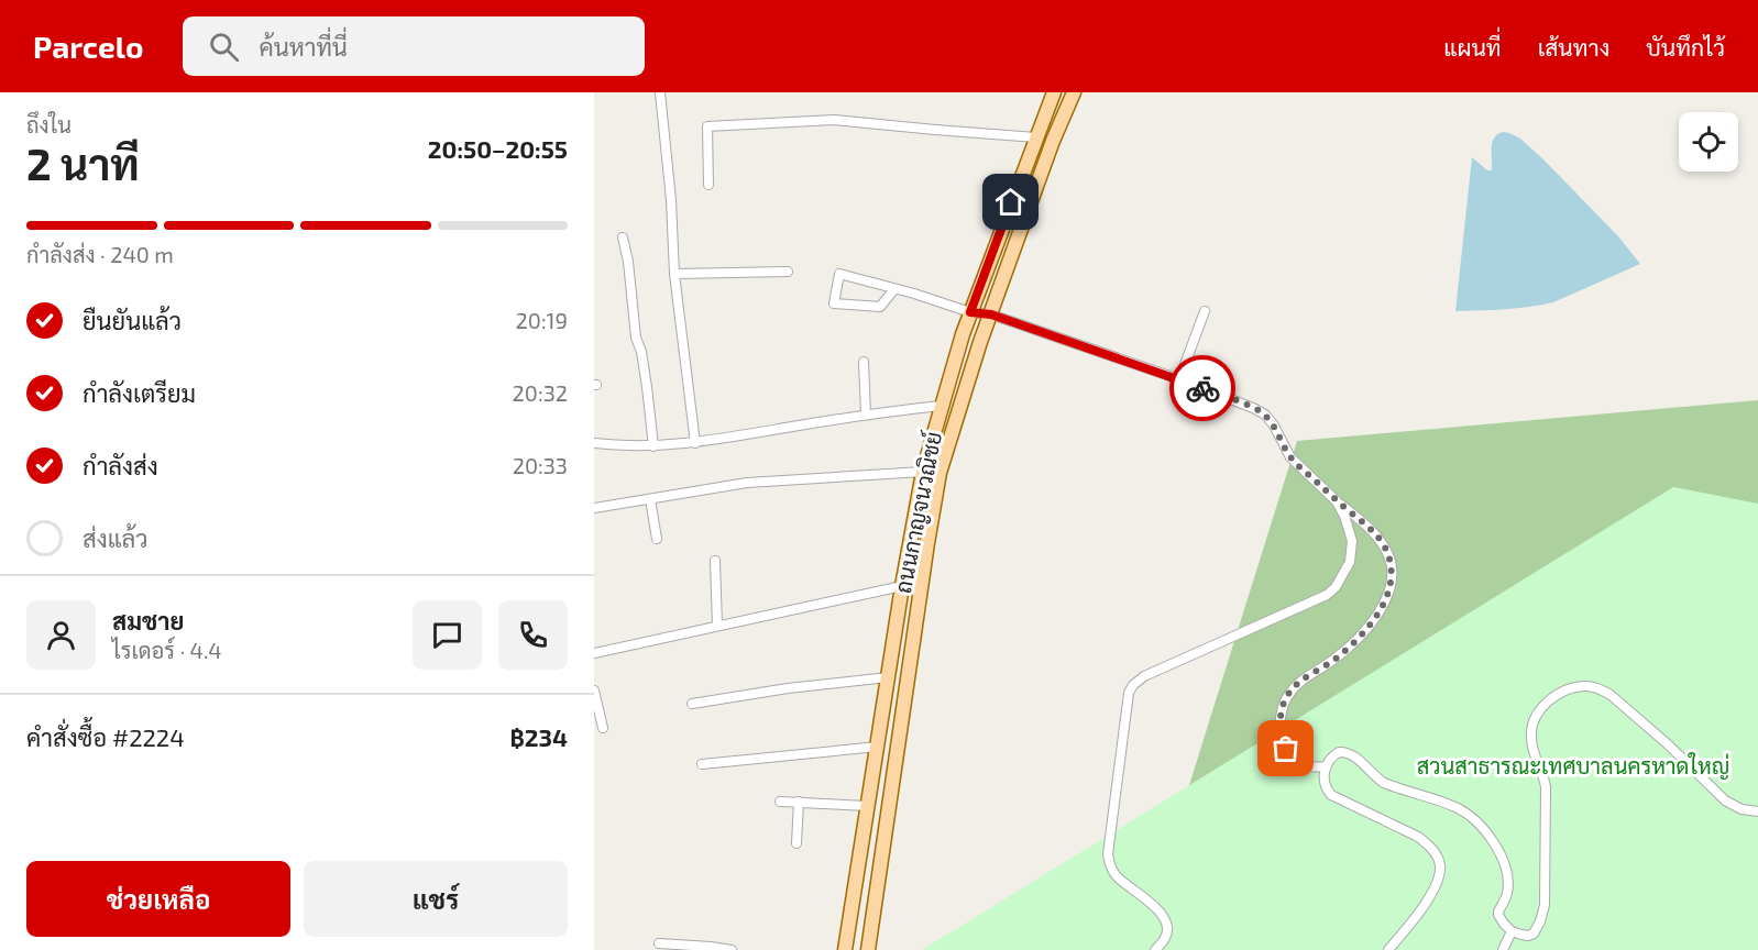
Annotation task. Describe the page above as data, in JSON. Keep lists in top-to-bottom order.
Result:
{
  "streets": {
    "main road": ["ถนนกาญจนวณิชย์"]
  },
  "parks": ["สวนสาธารณะเทศบาลนครหาดใหญ่"],
  "page": {
    "header": "Parcelo",
    "search": "ค้นหาที่นี่",
    "nav": ["แผนที่", "เส้นทาง", "บันทึกไว้"],
    "heading": ["2 นาที", "ถึงใน", "20:50–20:55"],
    "panel": [
      "สมชาย",
      "ไรเดอร์ · 4.4",
      "คำสั่งซื้อ #2224",
      "฿234"
    ],
    "bar": "กำลังส่ง · 240 m",
    "list": [
      ["ยืนยันแล้ว", "20:19"],
      ["กำลังเตรียม", "20:32"],
      ["กำลังส่ง", "20:33"],
      "ส่งแล้ว"
    ],
    "buttons": ["ช่วยเหลือ", "แชร์"]
  }
}
